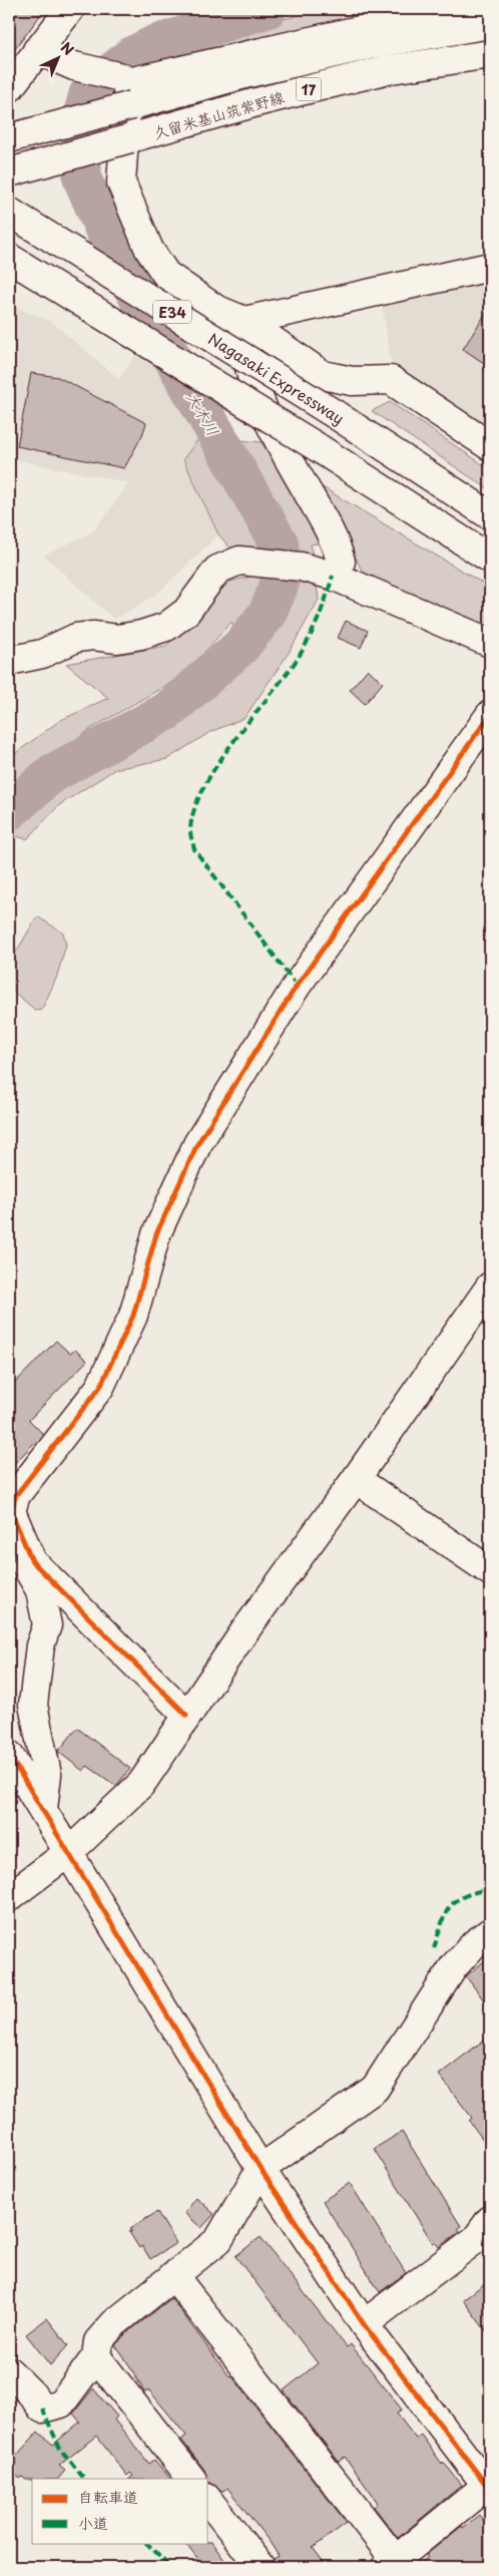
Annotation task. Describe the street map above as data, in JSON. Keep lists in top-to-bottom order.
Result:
{
  "streets": {
    "main road": [
      "17",
      "久留米基山筑紫野線",
      "E34",
      "Nagasaki Expressway"
    ]
  },
  "water": ["大木川"],
  "legend": ["自転車道", "小道"],
  "north": "top right"
}
